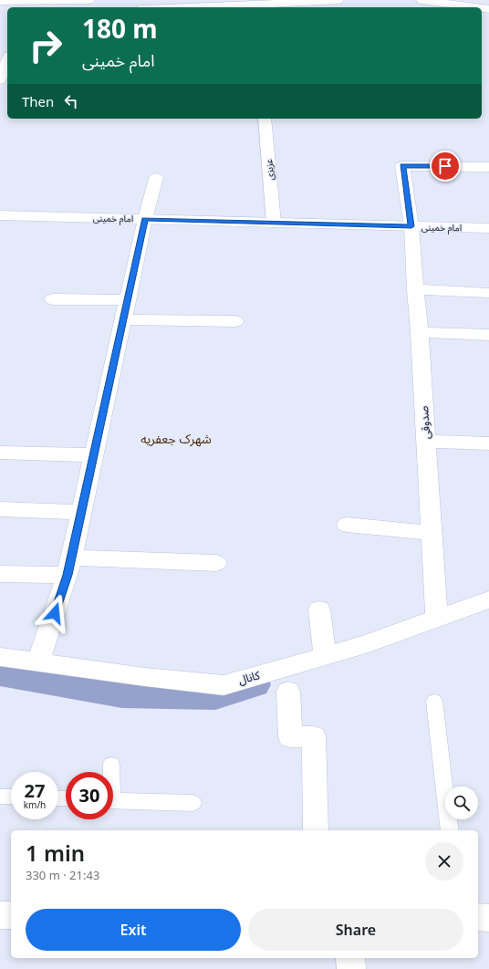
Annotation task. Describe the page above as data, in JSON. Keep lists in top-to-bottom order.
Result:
{
  "streets": {
    "street": [
      "عزیزی",
      "امام خمینی",
      "صدوقی",
      "کانال"
    ]
  },
  "crossings": [
    ["عزیزی", "امام خمینی"],
    ["امام خمینی", "صدوقی"],
    ["صدوقی", "کانال"]
  ],
  "districts": ["شهرک جعفریه"],
  "page": {
    "turn": ["180 m", "امام خمینی"],
    "then": "Then",
    "speed": "27 km/h",
    "limit": "30",
    "heading": ["1 min", "330 m · 21:43"],
    "buttons": ["Exit", "Share"]
  }
}
